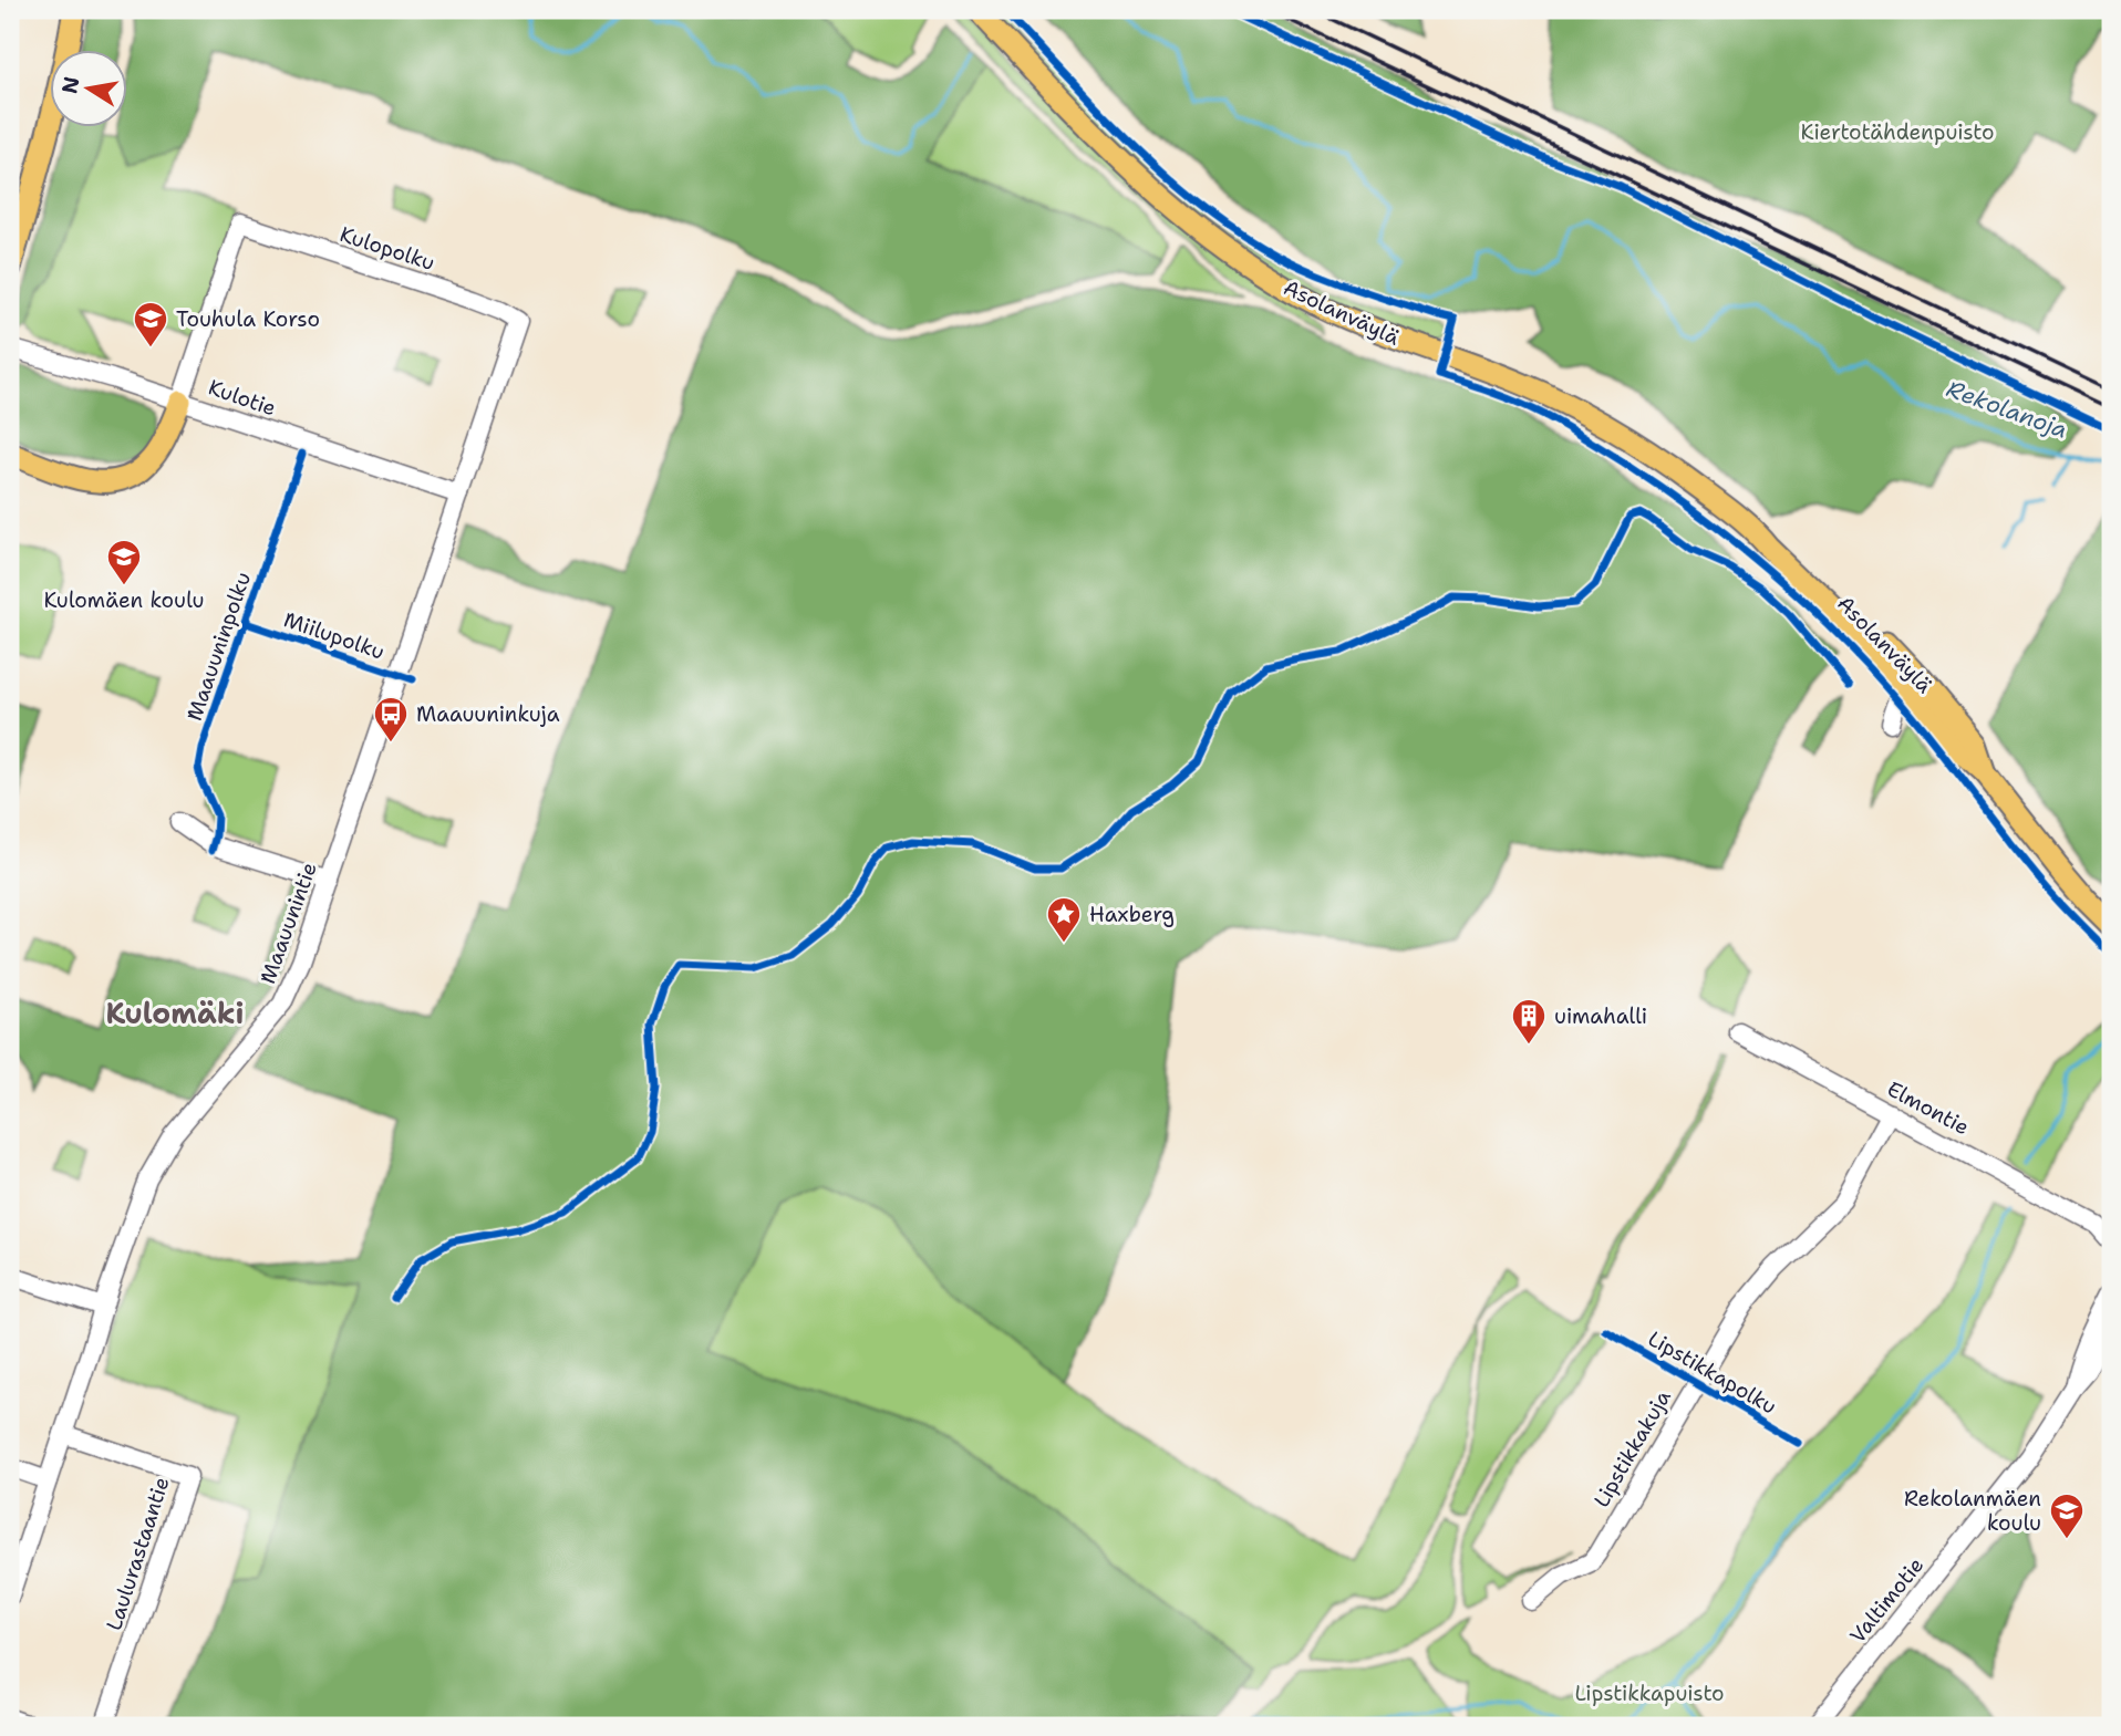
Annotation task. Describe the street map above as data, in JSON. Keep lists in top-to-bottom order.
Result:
{
  "streets": {
    "main road": ["Asolanväylä"],
    "street": [
      "Kulopolku",
      "Kulotie",
      "Maauunintie",
      "Elmontie",
      "Lipstikkakuja",
      "Laulurastaantie",
      "Valtimotie"
    ],
    "cycle path": ["Miilupolku", "Maauuninpolku", "Lipstikkapolku"]
  },
  "crossings": [
    ["Kulopolku", "Kulotie"],
    ["Kulopolku", "Maauunintie"],
    ["Kulotie", "Maauunintie"],
    ["Maauunintie", "Laulurastaantie"],
    ["Elmontie", "Lipstikkakuja"]
  ],
  "districts": ["Kulomäki"],
  "water": ["Rekolanoja"],
  "parks": ["Kiertotähdenpuisto", "Lipstikkapuisto"],
  "places": {
    "school or university": ["Touhula Korso", "Kulomäen koulu", "Rekolanmäen koulu"],
    "bus stop": ["Maauuninkuja"],
    "place": ["Haxberg"],
    "building": ["uimahalli"]
  },
  "north": "left"
}
